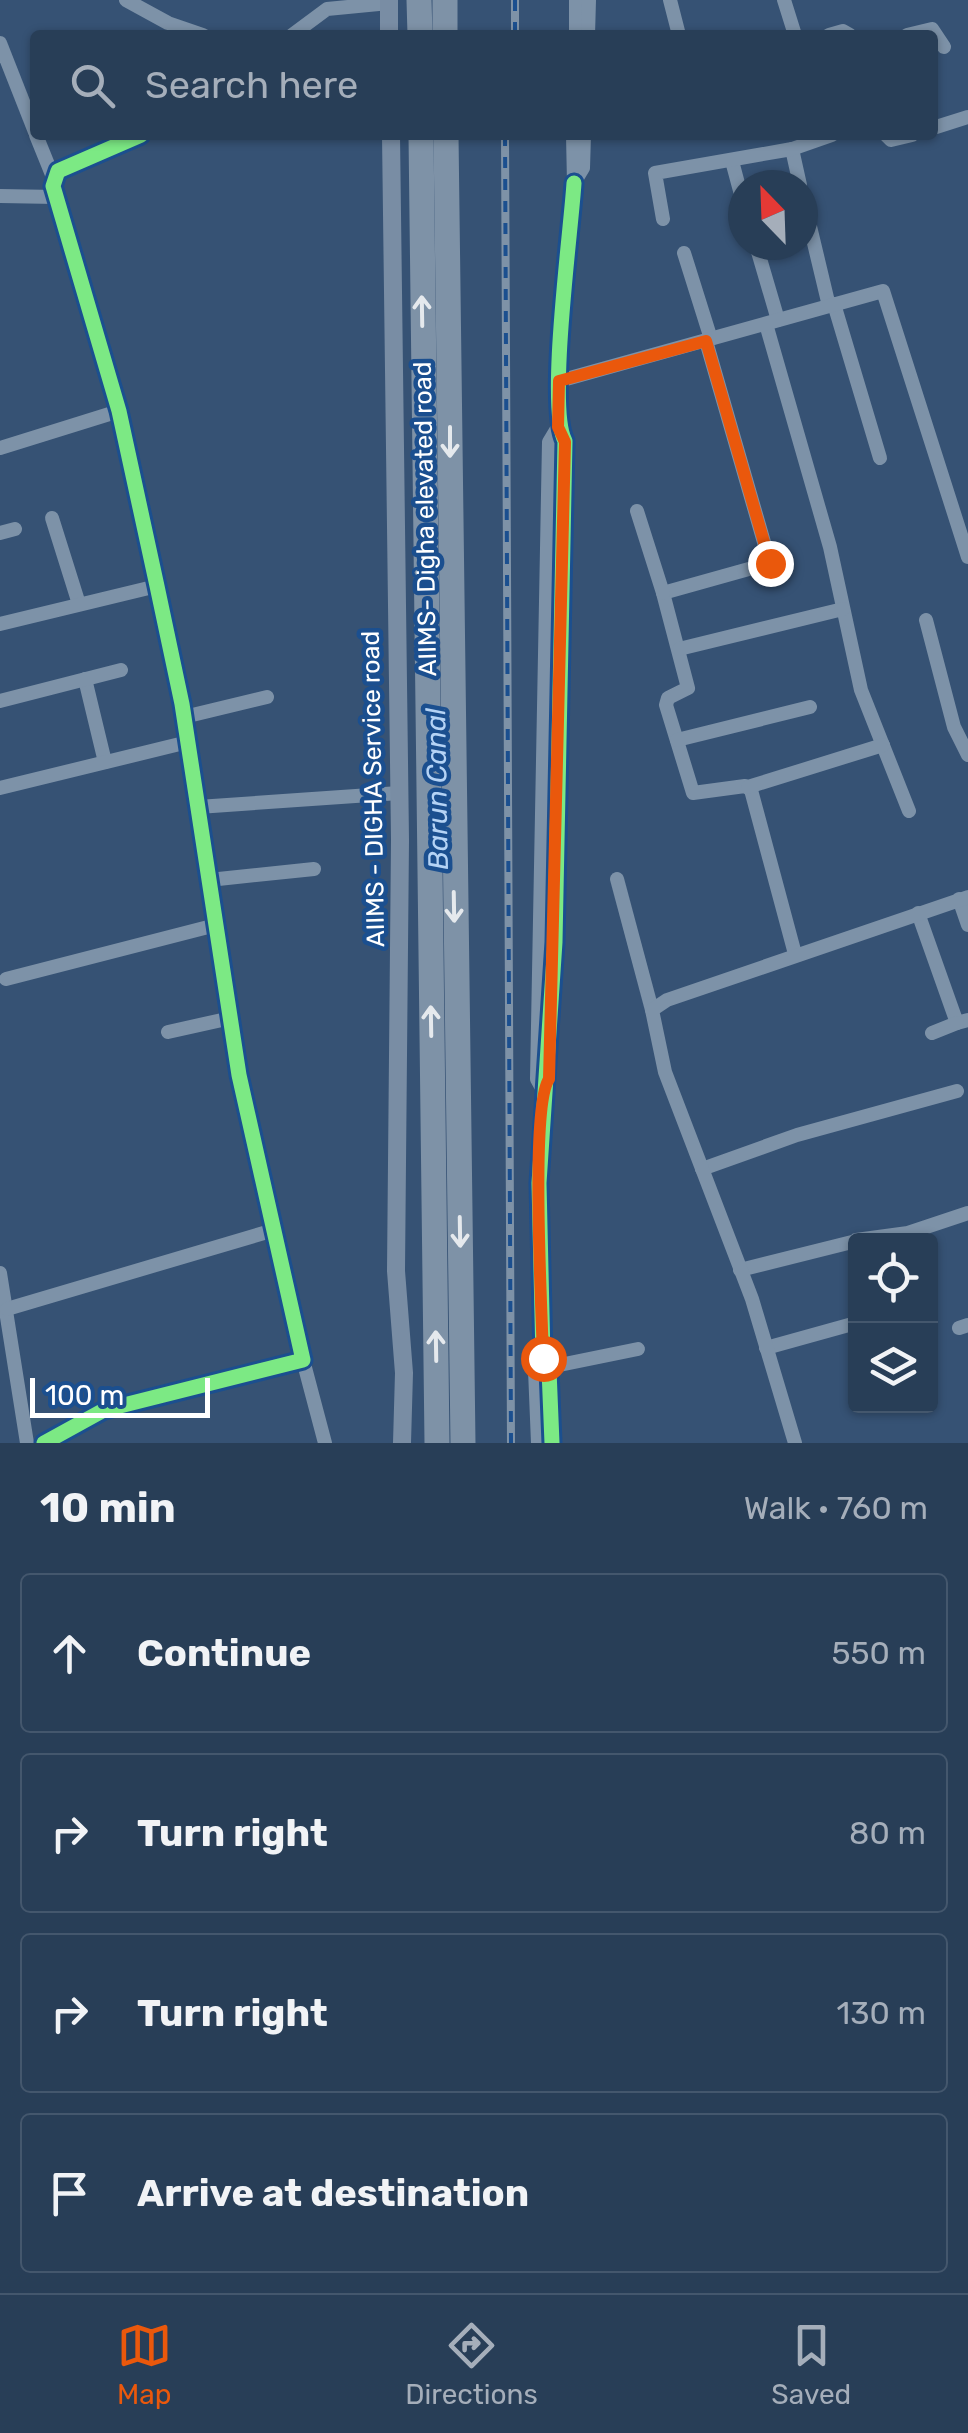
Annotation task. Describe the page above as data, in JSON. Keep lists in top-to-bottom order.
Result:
{
  "streets": {
    "highway": ["AIIMS- Digha elevated road"],
    "main road": ["AIIMS - DIGHA Service road"]
  },
  "water": ["Barun Canal"],
  "scale_bar": "100 m",
  "north": "top left",
  "page": {
    "search": "Search here",
    "scale": "100 m",
    "heading": ["10 min", "Walk · 760 m"],
    "list": [
      ["Continue", "550 m"],
      ["Turn right", "80 m"],
      ["Turn right", "130 m"],
      "Arrive at destination"
    ],
    "nav": ["Map", "Directions", "Saved"]
  }
}
